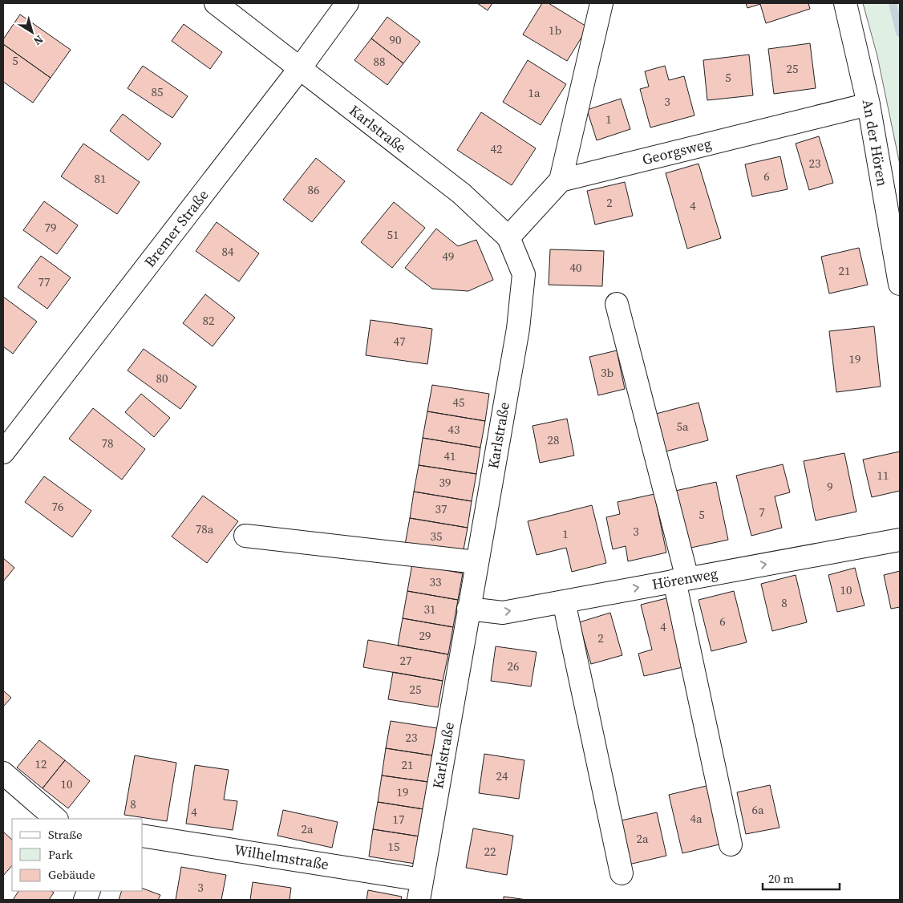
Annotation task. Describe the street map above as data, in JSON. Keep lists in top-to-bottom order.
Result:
{
  "streets": {
    "street": [
      "Karlstraße",
      "An der Hören",
      "Georgsweg",
      "Bremer Straße",
      "Hörenweg",
      "Wilhelmstraße"
    ]
  },
  "crossings": [
    ["Karlstraße", "Bremer Straße"],
    ["Karlstraße", "Hörenweg"],
    ["Karlstraße", "Wilhelmstraße"],
    ["An der Hören", "Georgsweg"]
  ],
  "one_way": ["Hörenweg"],
  "house_numbers": [
    "1b",
    "90",
    "5",
    "88",
    "25",
    "5",
    "85",
    "1a",
    "3",
    "1",
    "42",
    "23",
    "6",
    "81",
    "86",
    "2",
    "4",
    "79",
    "51",
    "84",
    "49",
    "40",
    "21",
    "77",
    "82",
    "47",
    "19",
    "3b",
    "80",
    "45",
    "5a",
    "43",
    "28",
    "78",
    "41",
    "11",
    "39",
    "9",
    "76",
    "37",
    "7",
    "5",
    "78a",
    "3",
    "1",
    "35",
    "33",
    "10",
    "8",
    "31",
    "6",
    "4",
    "29",
    "2",
    "27",
    "26",
    "25",
    "23",
    "12",
    "21",
    "24",
    "10",
    "19",
    "8",
    "6a",
    "4",
    "4a",
    "17",
    "2a",
    "2a",
    "15",
    "22",
    "3"
  ],
  "legend": ["Straße", "Park", "Gebäude"],
  "scale_bar": "20 m",
  "north": "bottom right"
}
